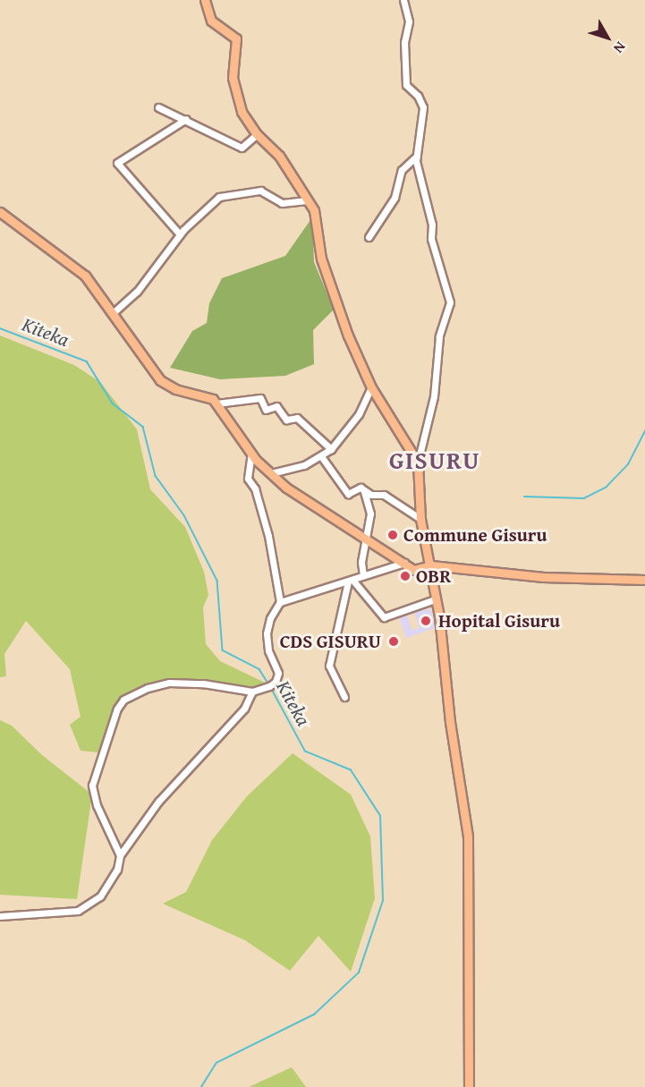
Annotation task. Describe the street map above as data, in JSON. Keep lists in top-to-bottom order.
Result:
{
  "districts": ["GISURU"],
  "water": ["Kiteka"],
  "places": [
    "Commune Gisuru",
    "OBR",
    "Hopital Gisuru",
    "CDS GISURU"
  ],
  "north": "bottom right"
}
